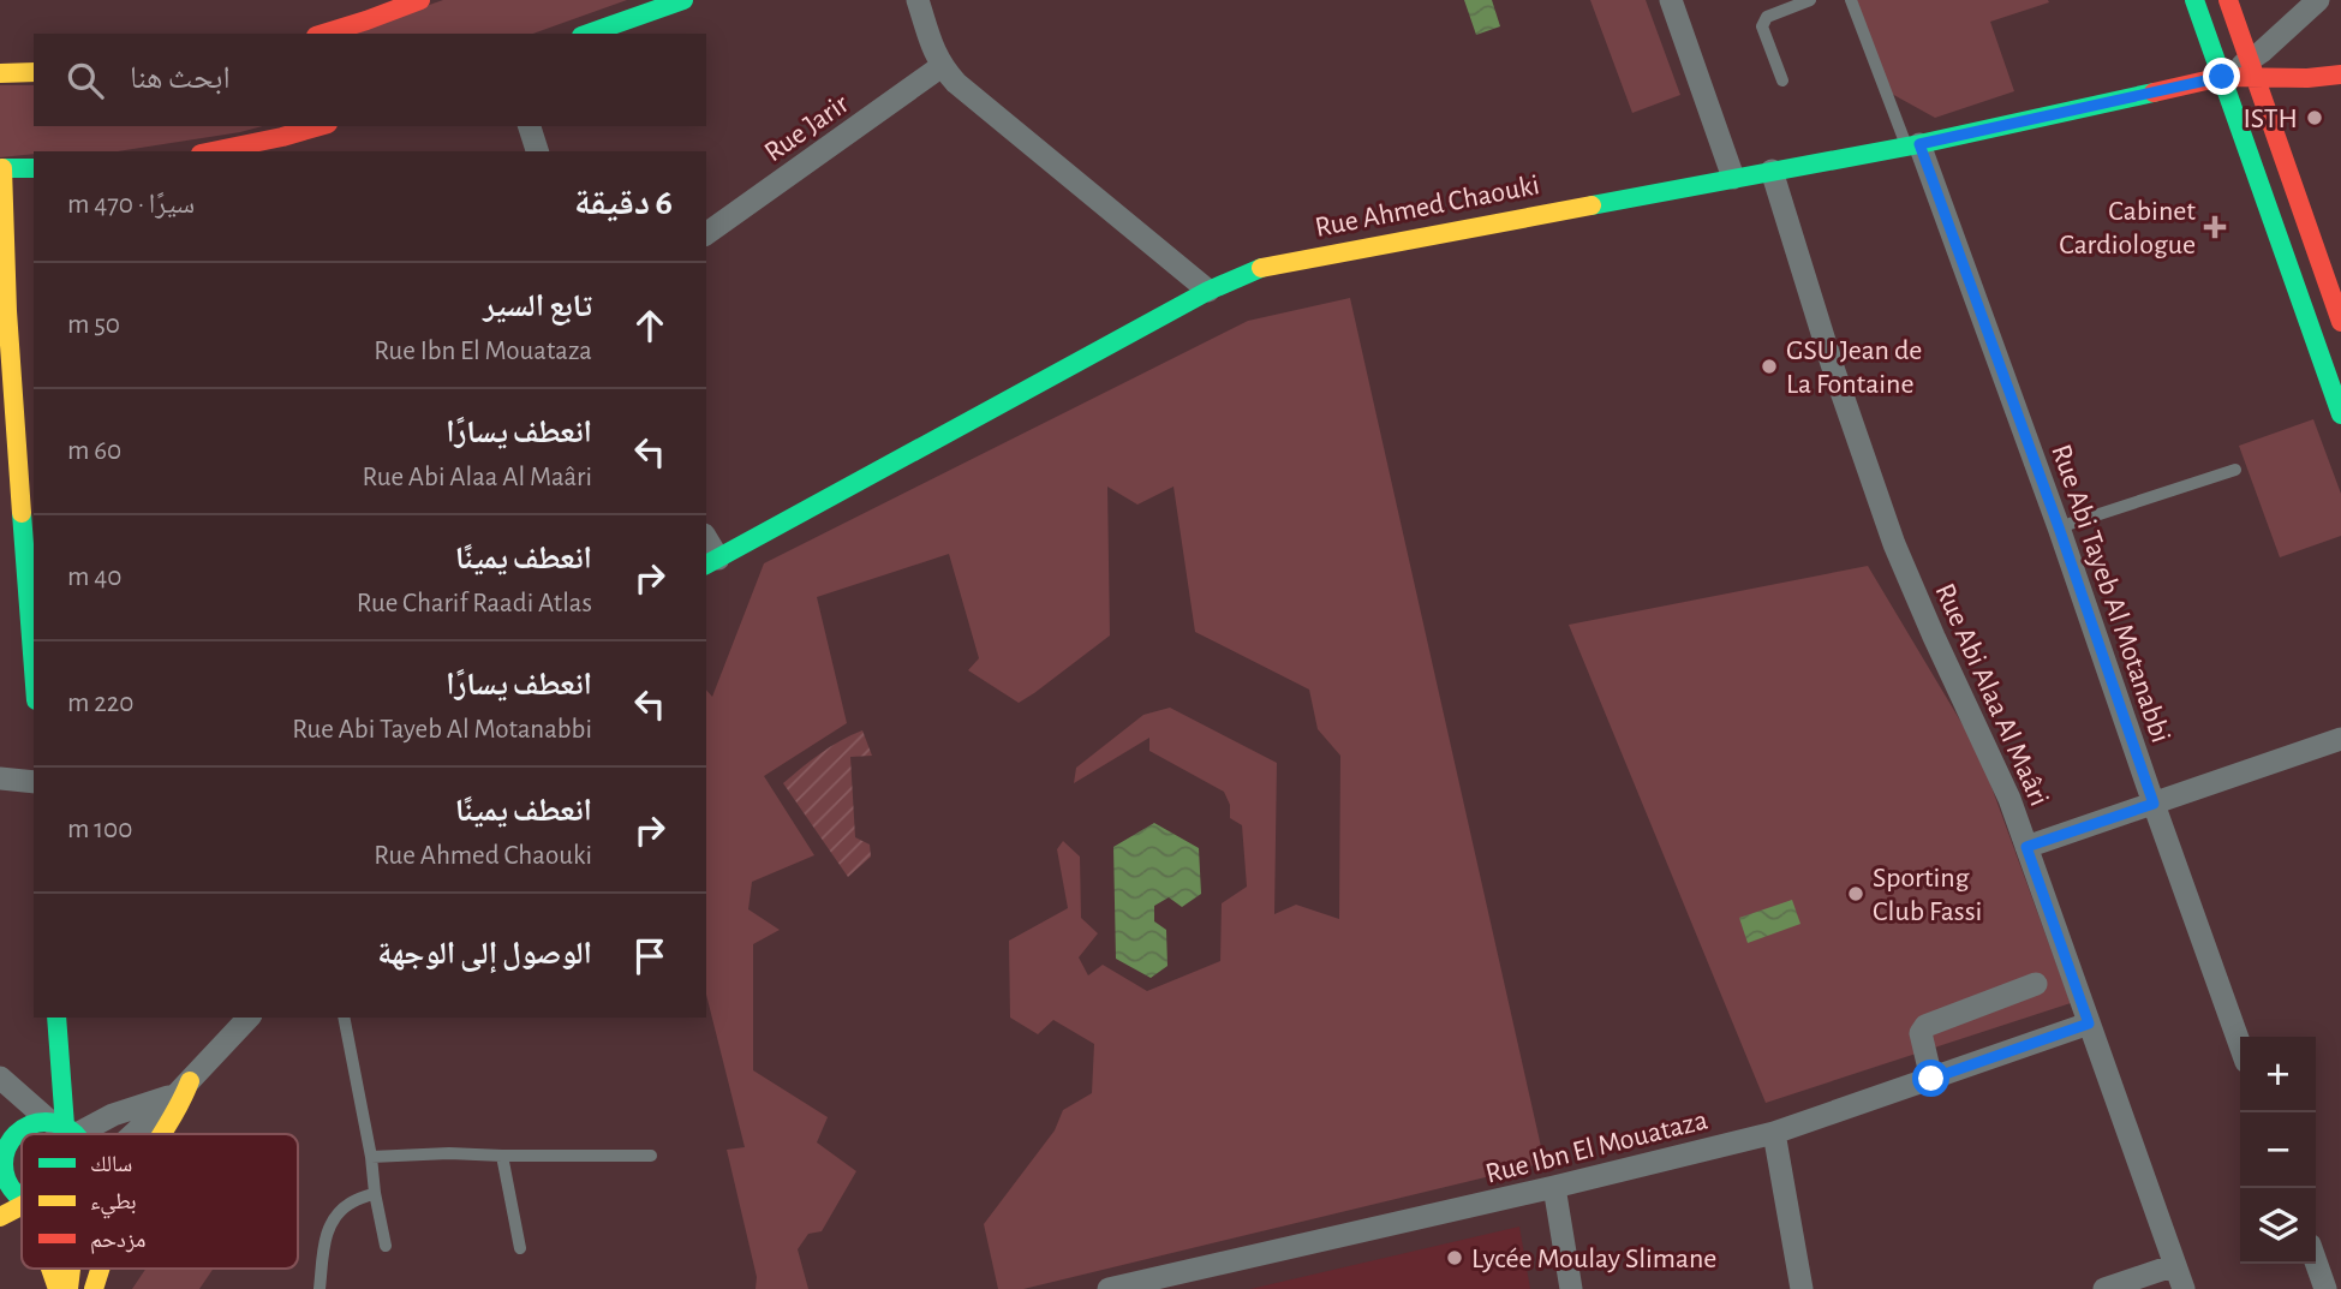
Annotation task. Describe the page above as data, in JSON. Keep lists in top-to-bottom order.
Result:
{
  "streets": {
    "street": [
      "Rue Jarir",
      "Rue Ahmed Chaouki",
      "Rue Abi Tayeb Al Motanabbi",
      "Rue Abi Alaa Al Maâri",
      "Rue Ibn El Mouataza"
    ]
  },
  "crossings": [
    ["Rue Ahmed Chaouki", "Rue Abi Tayeb Al Motanabbi"],
    ["Rue Ahmed Chaouki", "Rue Abi Alaa Al Maâri"],
    ["Rue Abi Alaa Al Maâri", "Rue Ibn El Mouataza"]
  ],
  "places": {
    "other": [
      "ISTH",
      "GSU Jean de La Fontaine",
      "Sporting Club Fassi",
      "Lycée Moulay Slimane"
    ],
    "health": ["Cabinet Cardiologue"]
  },
  "legend": ["سالك", "بطيء", "مزدحم"],
  "page": {
    "search": "ابحث هنا",
    "heading": ["6 دقيقة", "سيرًا · 470 m"],
    "list": [
      ["تابع السير", "Rue Ibn El Mouataza", "50 m"],
      ["انعطف يسارًا", "Rue Abi Alaa Al Maâri", "60 m"],
      ["انعطف يمينًا", "Rue Charif Raadi Atlas", "40 m"],
      ["انعطف يسارًا", "Rue Abi Tayeb Al Motanabbi", "220 m"],
      ["انعطف يمينًا", "Rue Ahmed Chaouki", "100 m"],
      "الوصول إلى الوجهة"
    ],
    "map_buttons": ["+", "−"]
  }
}
